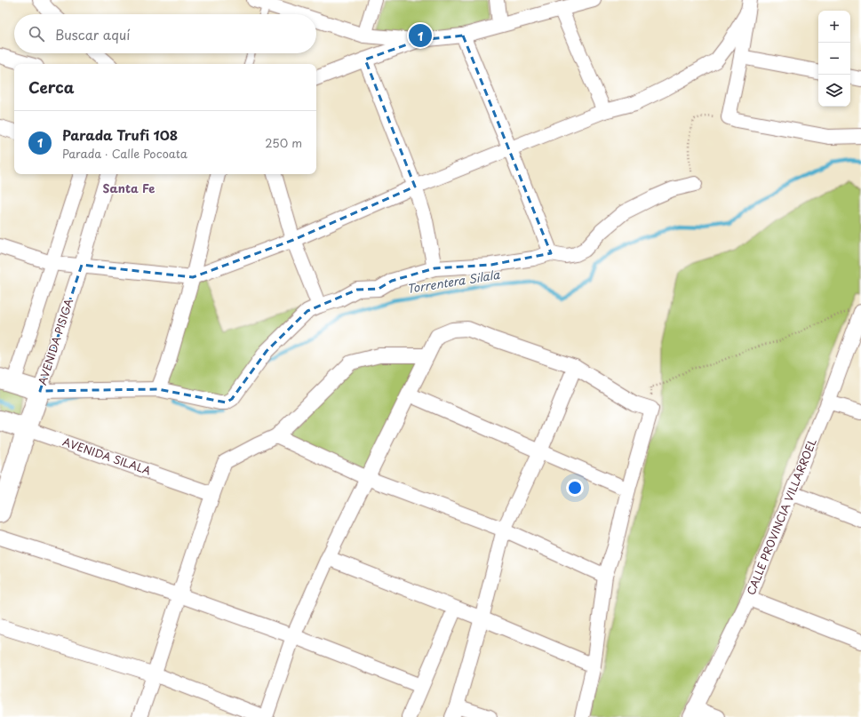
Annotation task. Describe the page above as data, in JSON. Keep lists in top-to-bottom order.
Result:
{
  "streets": {
    "street": ["AVENIDA PISIGA", "AVENIDA SILALA", "CALLE PROVINCIA VILLARROEL"]
  },
  "crossings": [
    ["AVENIDA PISIGA", "AVENIDA SILALA"]
  ],
  "districts": ["Santa Fe"],
  "water": ["Torrentera Silala"],
  "page": {
    "map_buttons": ["+", "−"],
    "search": "Buscar aquí",
    "pins": "1",
    "heading": "Cerca",
    "list": [
      {
        "mark": "1",
        "name": "Parada Trufi 108",
        "note": "Parada · Calle Pocoata",
        "value": "250 m"
      }
    ]
  }
}
